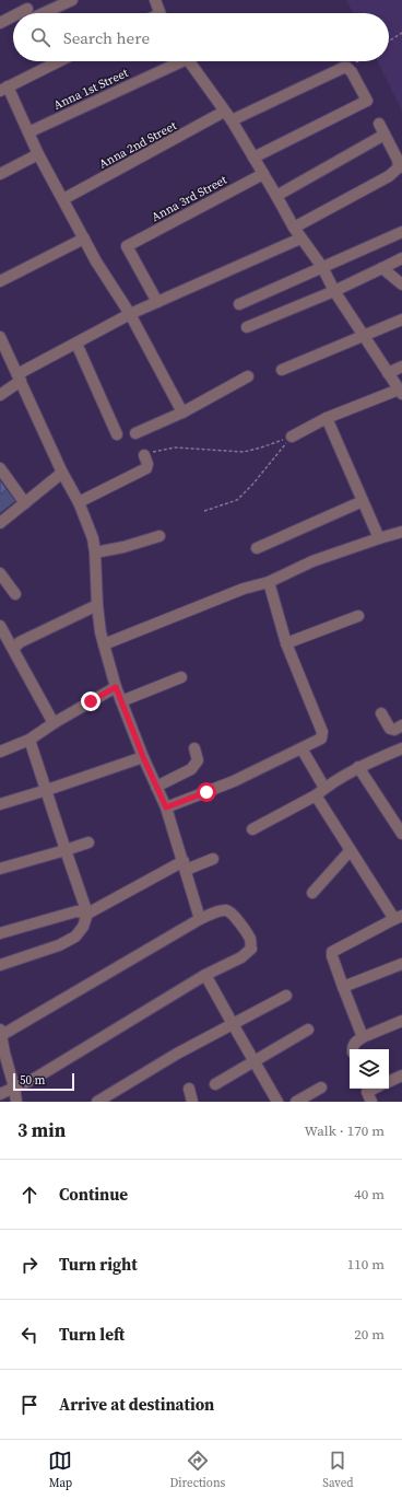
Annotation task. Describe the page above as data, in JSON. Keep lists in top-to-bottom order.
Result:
{
  "streets": {
    "street": ["Anna 1st Street", "Anna 2nd Street", "Anna 3rd Street"]
  },
  "scale_bar": "50 m",
  "page": {
    "search": "Search here",
    "scale": "50 m",
    "heading": ["3 min", "Walk · 170 m"],
    "list": [
      ["Continue", "40 m"],
      ["Turn right", "110 m"],
      ["Turn left", "20 m"],
      "Arrive at destination"
    ],
    "nav": ["Map", "Directions", "Saved"]
  }
}
